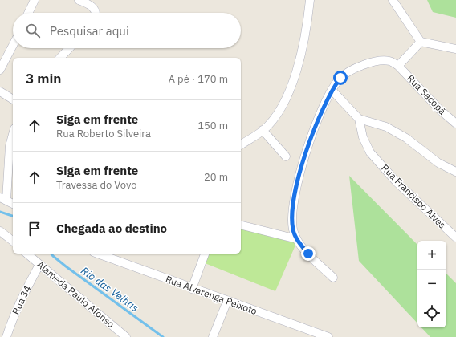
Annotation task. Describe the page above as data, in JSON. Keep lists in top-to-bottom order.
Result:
{
  "streets": {
    "street": [
      "Rua Sacopã",
      "Rua Francisco Alves",
      "Alameda Paulo Afonso",
      "Rua Alvarenga Peixoto",
      "Rua 34"
    ]
  },
  "crossings": [
    ["Alameda Paulo Afonso", "Rua 34"]
  ],
  "water": ["Rio das Velhas"],
  "page": {
    "search": "Pesquisar aqui",
    "heading": ["3 min", "A pé · 170 m"],
    "list": [
      ["Siga em frente", "Rua Roberto Silveira", "150 m"],
      ["Siga em frente", "Travessa do Vovo", "20 m"],
      "Chegada ao destino"
    ],
    "map_buttons": ["+", "−"]
  }
}
